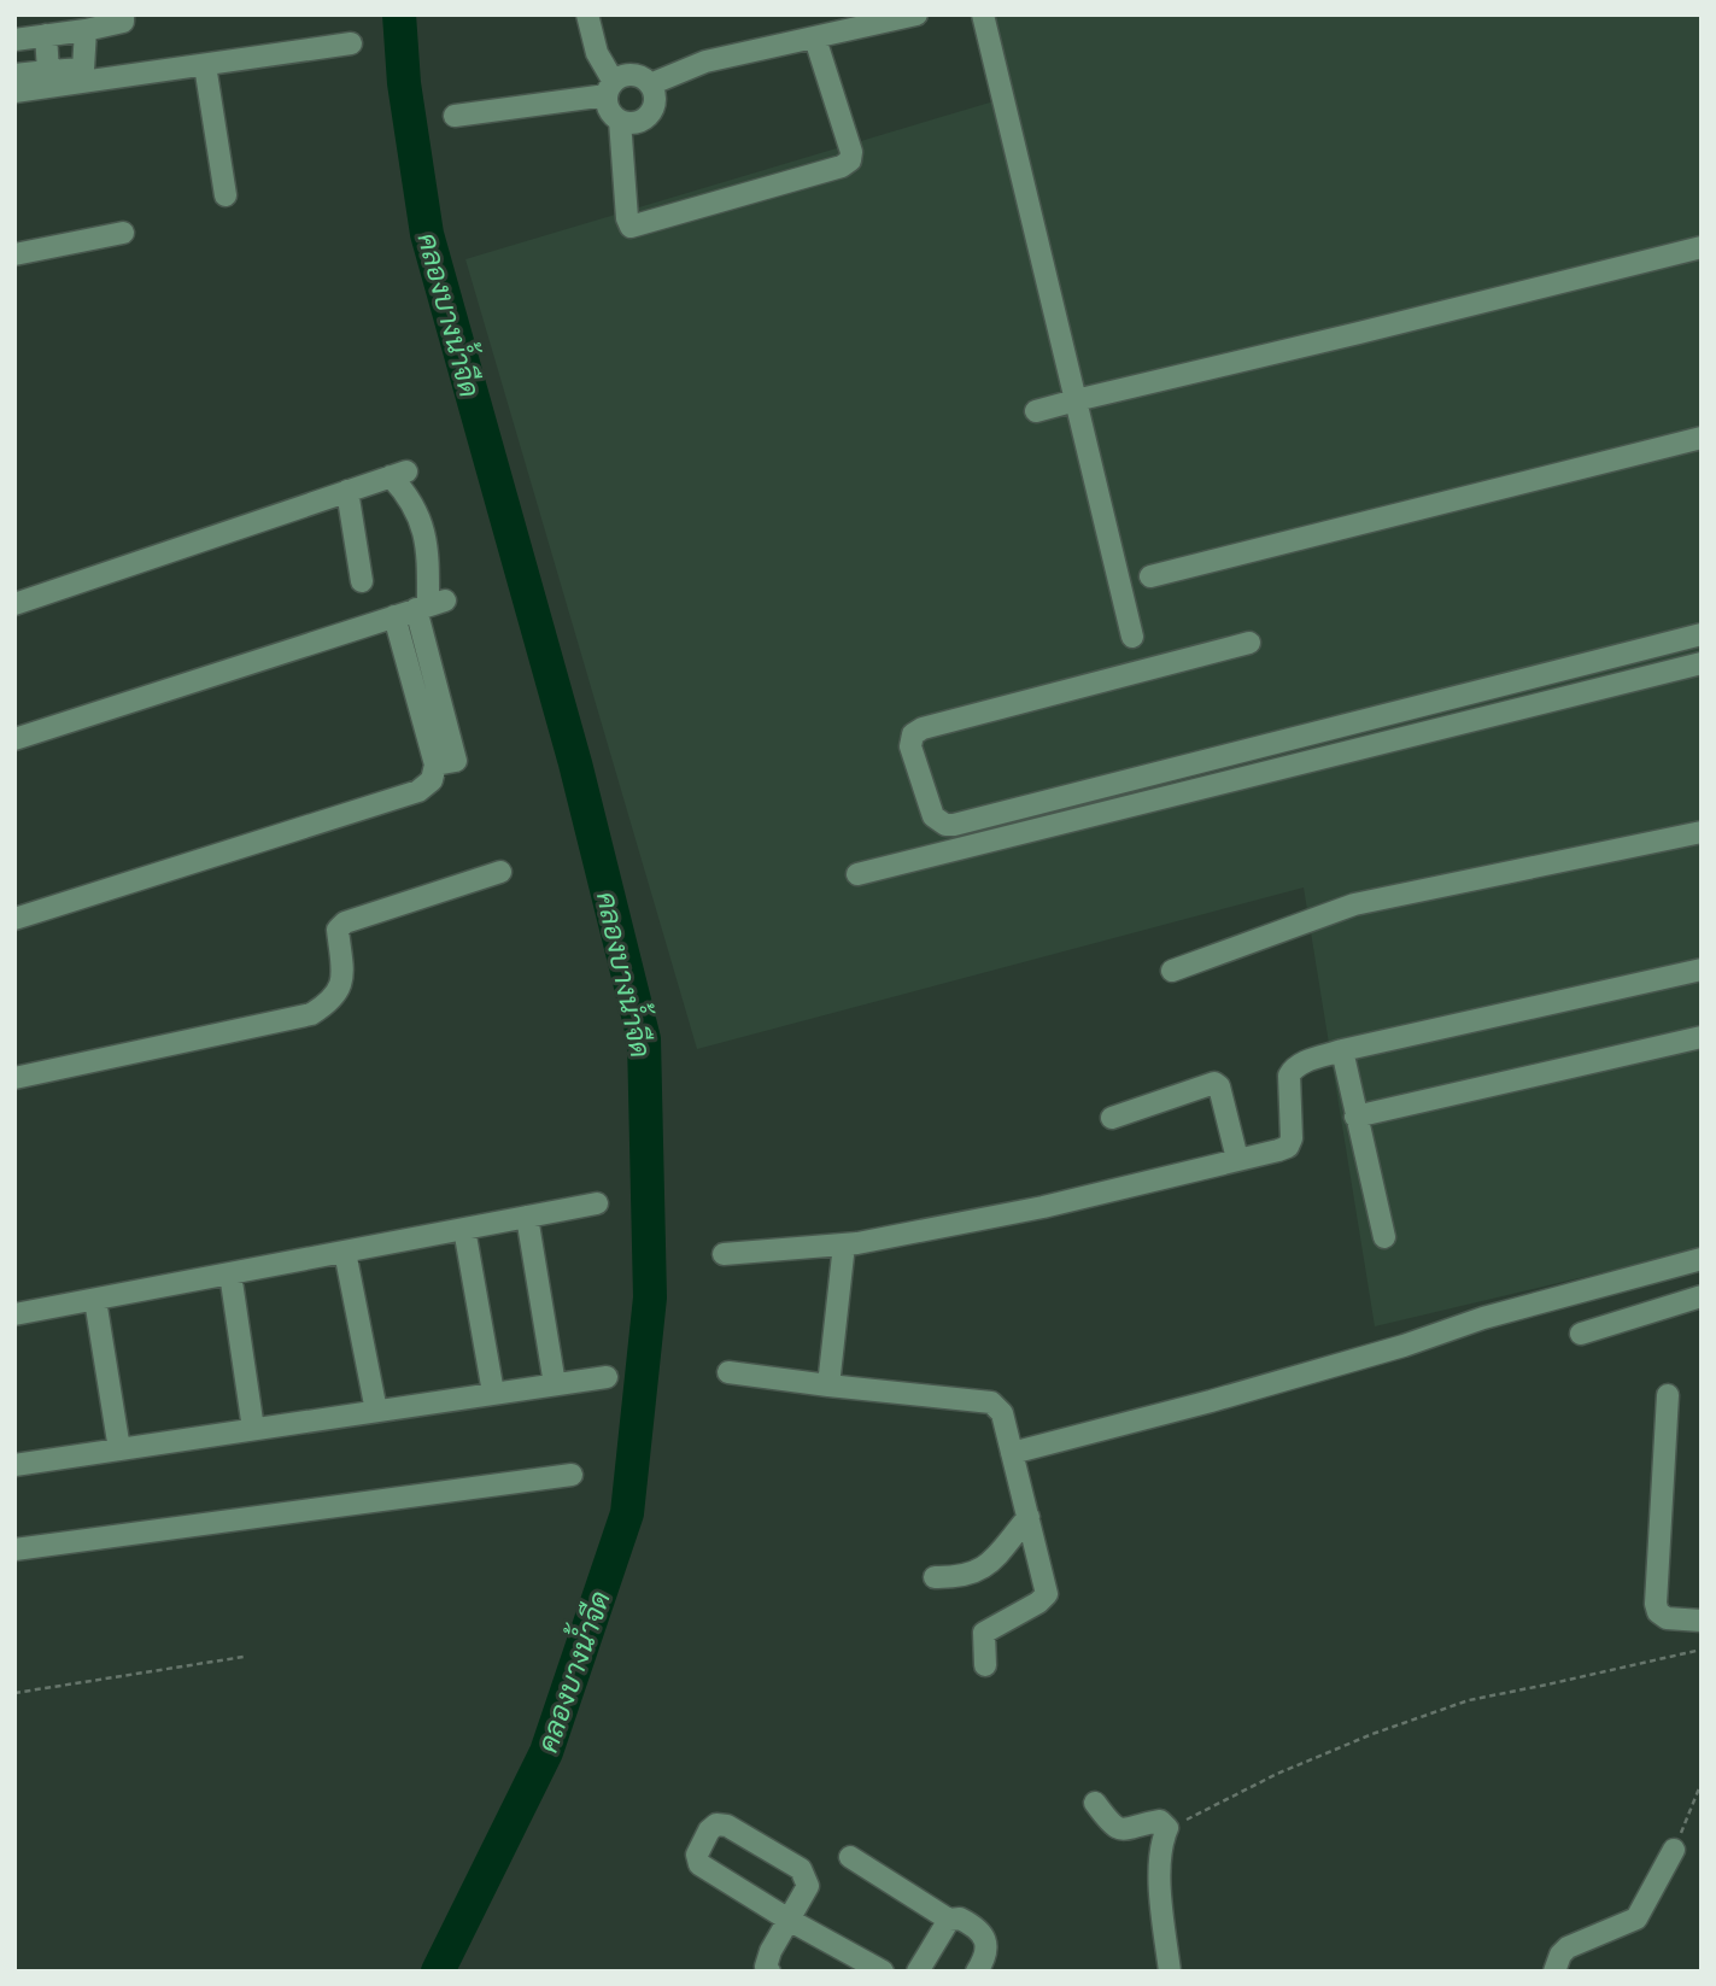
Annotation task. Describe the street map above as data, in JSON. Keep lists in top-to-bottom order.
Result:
{
  "water": ["คลองบางน้ำจืด"]
}
